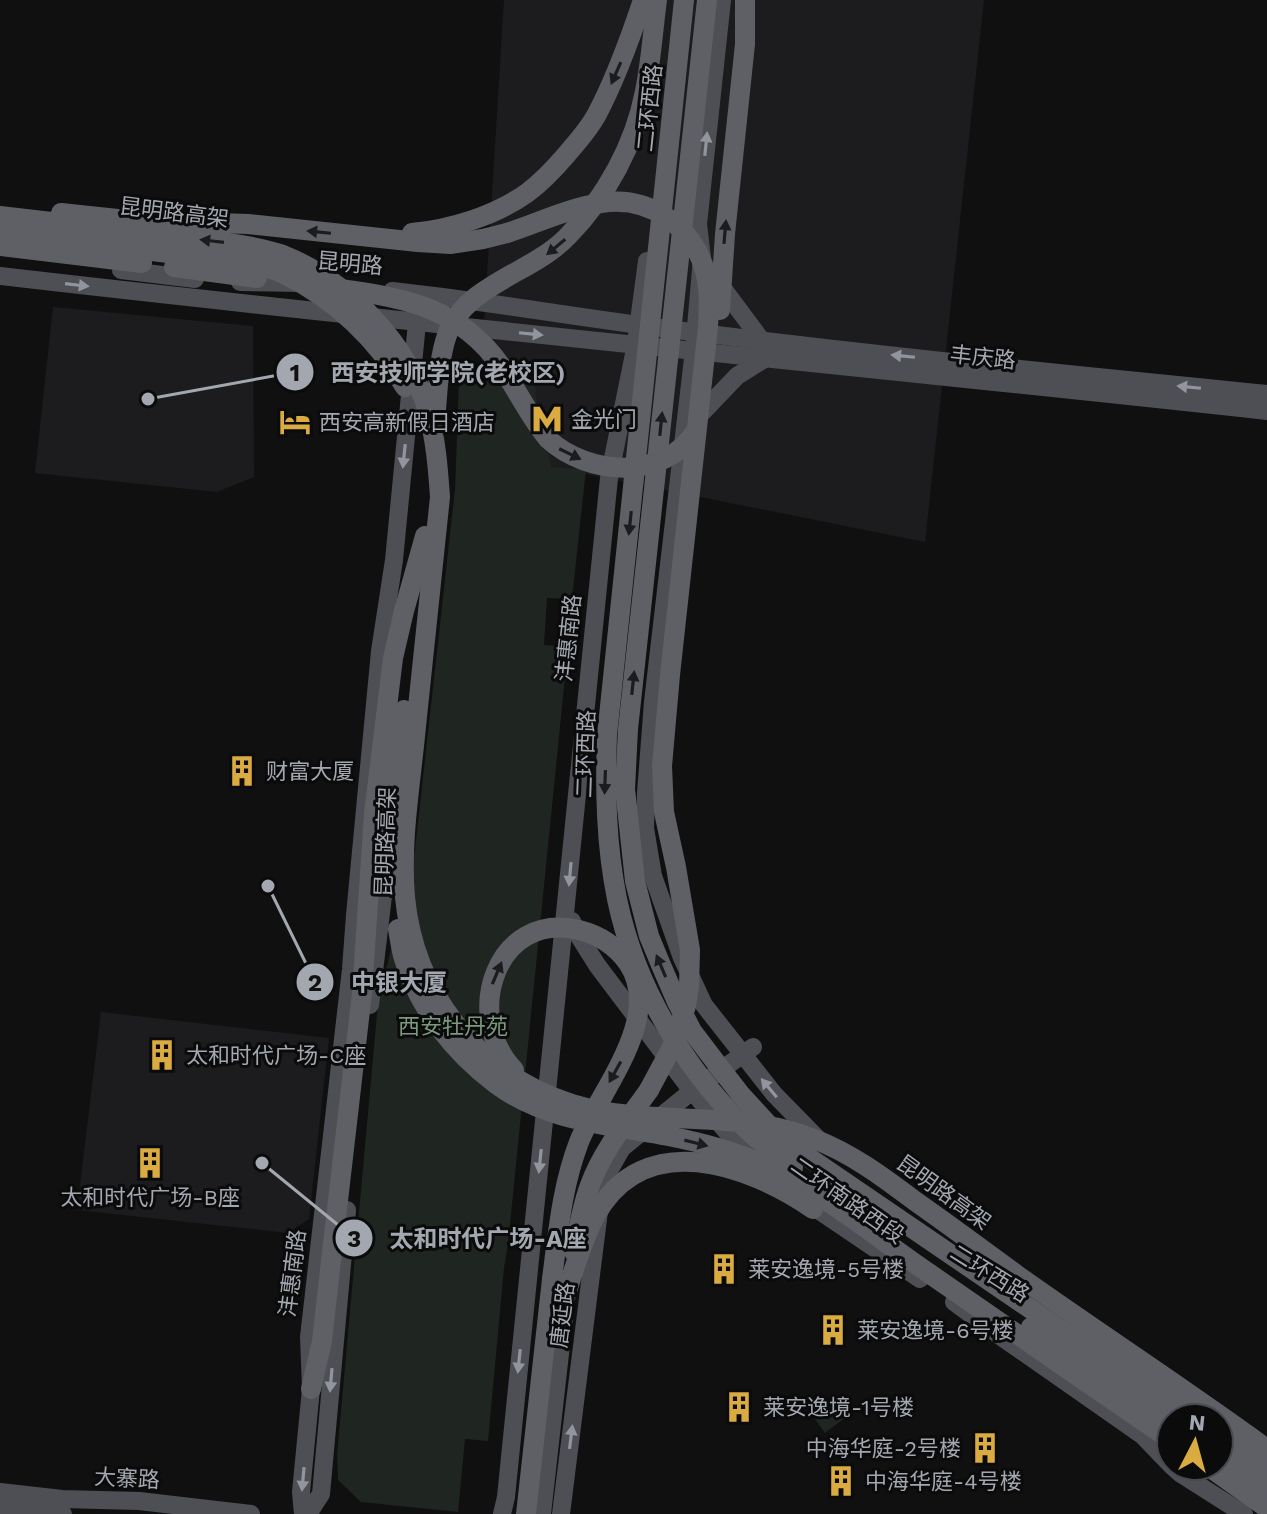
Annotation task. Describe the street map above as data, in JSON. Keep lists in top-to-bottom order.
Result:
{
  "streets": {
    "highway": ["二环西路", "昆明路高架"],
    "main road": [
      "昆明路",
      "丰庆路",
      "沣惠南路",
      "二环南路西段",
      "唐延路",
      "大寨路"
    ]
  },
  "crossings": [
    ["昆明路", "丰庆路"],
    ["昆明路", "沣惠南路"],
    ["沣惠南路", "二环南路西段"],
    ["沣惠南路", "唐延路"],
    ["二环南路西段", "唐延路"]
  ],
  "parks": ["西安牡丹苑"],
  "places": {
    "other": ["西安技师学院(老校区)", "中银大厦", "太和时代广场-A座"],
    "metro station": ["金光门"],
    "hotel": ["西安高新假日酒店"],
    "building": [
      "财富大厦",
      "太和时代广场-C座",
      "太和时代广场-B座",
      "莱安逸境-5号楼",
      "莱安逸境-6号楼",
      "莱安逸境-1号楼",
      "中海华庭-2号楼",
      "中海华庭-4号楼"
    ]
  },
  "north": "top"
}
